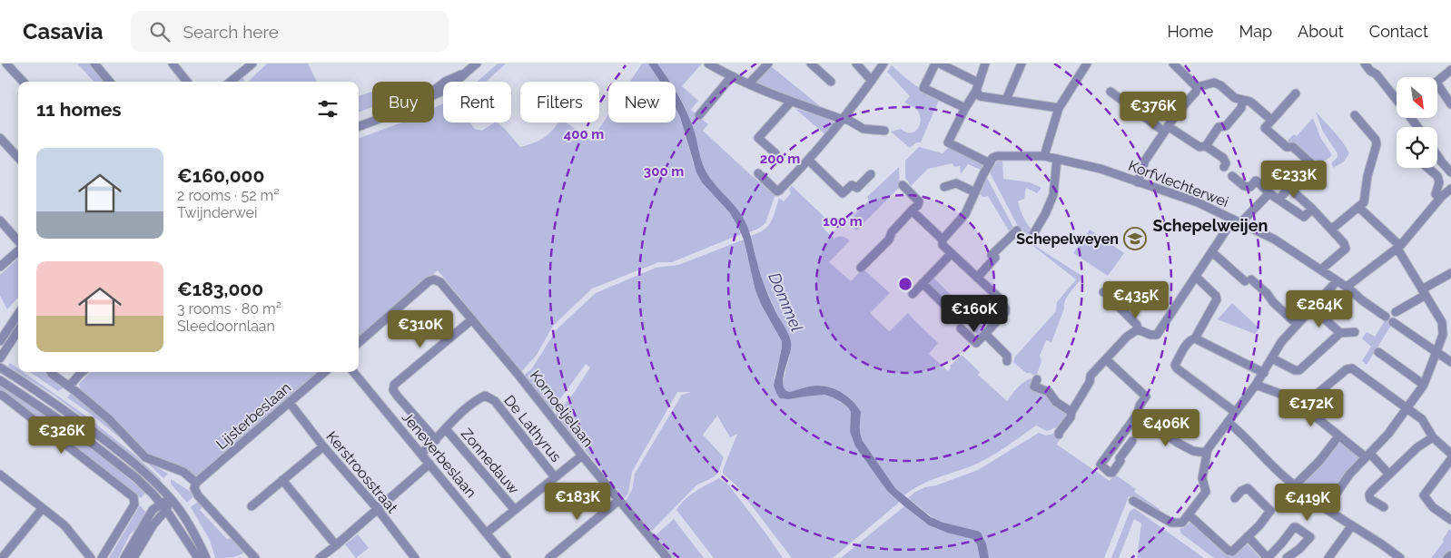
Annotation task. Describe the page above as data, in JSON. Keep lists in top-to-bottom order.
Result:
{
  "streets": {
    "street": [
      "Korfvlechterwei",
      "Kornoeljelaan",
      "Lijsterbeslaan",
      "De Lathyrus",
      "Jeneverbeslaan",
      "Zonnedauw",
      "Kerstroosstraat"
    ]
  },
  "crossings": [
    ["Kornoeljelaan", "Jeneverbeslaan"],
    ["Lijsterbeslaan", "Kerstroosstraat"],
    ["De Lathyrus", "Zonnedauw"]
  ],
  "districts": ["Schepelweijen"],
  "water": ["Dommel"],
  "places": {
    "school or university": ["Schepelweyen"]
  },
  "north": "bottom right",
  "page": {
    "header": "Casavia",
    "search": "Search here",
    "nav": [
      "Home",
      "Map",
      "About",
      "Contact"
    ],
    "chip": [
      "Buy",
      "Rent",
      "Filters",
      "New"
    ],
    "heading": "11 homes",
    "price": [
      "€376K",
      "€233K",
      "€435K",
      "€264K",
      "€160K",
      "€310K",
      "€172K",
      "€406K",
      "€326K",
      "€183K",
      "€419K"
    ],
    "list": [
      {
        "name": "€160,000",
        "note": "2 rooms · 52 m² · Twijnderwei"
      },
      {
        "name": "€183,000",
        "note": "3 rooms · 80 m² · Sleedoornlaan"
      }
    ]
  },
  "rings": [
    "400 m",
    "200 m",
    "300 m",
    "100 m"
  ]
}
